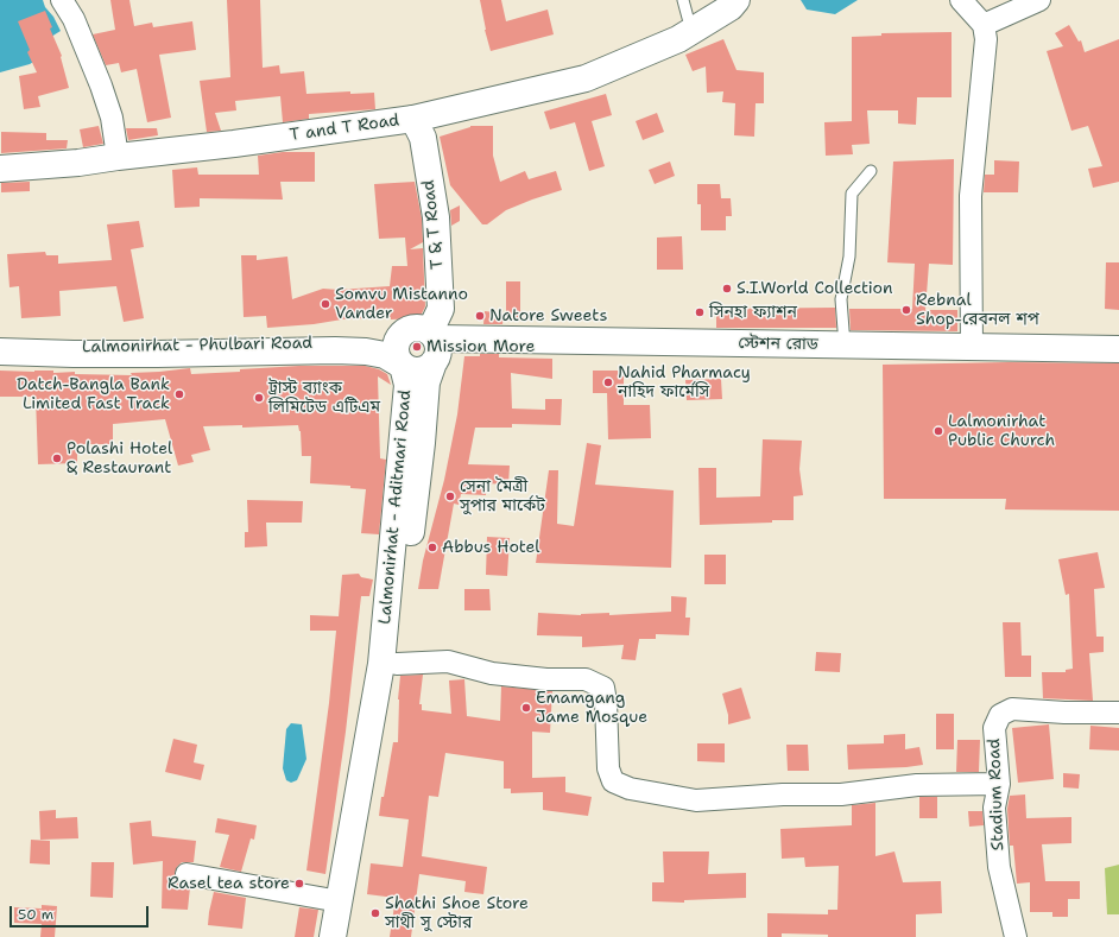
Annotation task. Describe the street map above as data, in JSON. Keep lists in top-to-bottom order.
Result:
{
  "streets": {
    "main road": [
      "T and T Road",
      "T & T Road",
      "স্টেশন রোড",
      "Lalmonirhat - Aditmari Road"
    ],
    "street": ["Stadium Road"]
  },
  "crossings": [
    ["T and T Road", "T & T Road"],
    ["T & T Road", "স্টেশন রোড"],
    ["T & T Road", "Lalmonirhat - Aditmari Road"],
    ["স্টেশন রোড", "Lalmonirhat - Aditmari Road"]
  ],
  "places": [
    "S.I.World Collection",
    "Somvu Mistanno Vander",
    "Rebnal Shop-রেবনল শপ",
    "সিনহা ফ্যাশন",
    "Natore Sweets",
    "Mission More",
    "Nahid Pharmacy নাহিদ ফার্মেসি",
    "Datch-Bangla Bank Limited Fast Track",
    "ট্রাস্ট ব্যাংক লিমিটেড এটিএম",
    "Lalmonirhat Public Church",
    "Polashi Hotel & Restaurant",
    "সেনা মৈত্রী সুপার মার্কেট",
    "Abbus Hotel",
    "Emamgang Jame Mosque",
    "Rasel tea store",
    "Shathi Shoe Store সাথী সু স্টোর"
  ],
  "scale_bar": "50 m"
}
